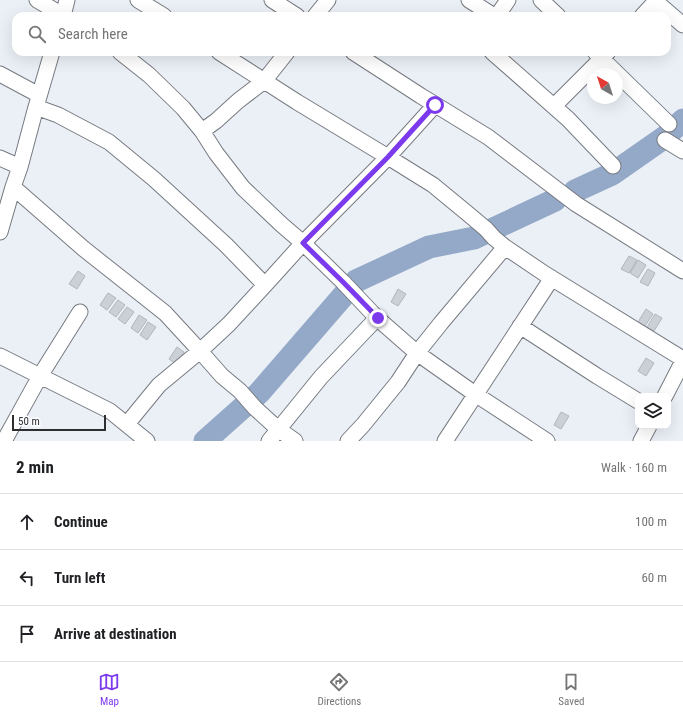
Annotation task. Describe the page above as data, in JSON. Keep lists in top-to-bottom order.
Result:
{
  "scale_bar": "50 m",
  "north": "top left",
  "page": {
    "search": "Search here",
    "scale": "50 m",
    "heading": ["2 min", "Walk · 160 m"],
    "list": [
      ["Continue", "100 m"],
      ["Turn left", "60 m"],
      "Arrive at destination"
    ],
    "nav": ["Map", "Directions", "Saved"]
  }
}
